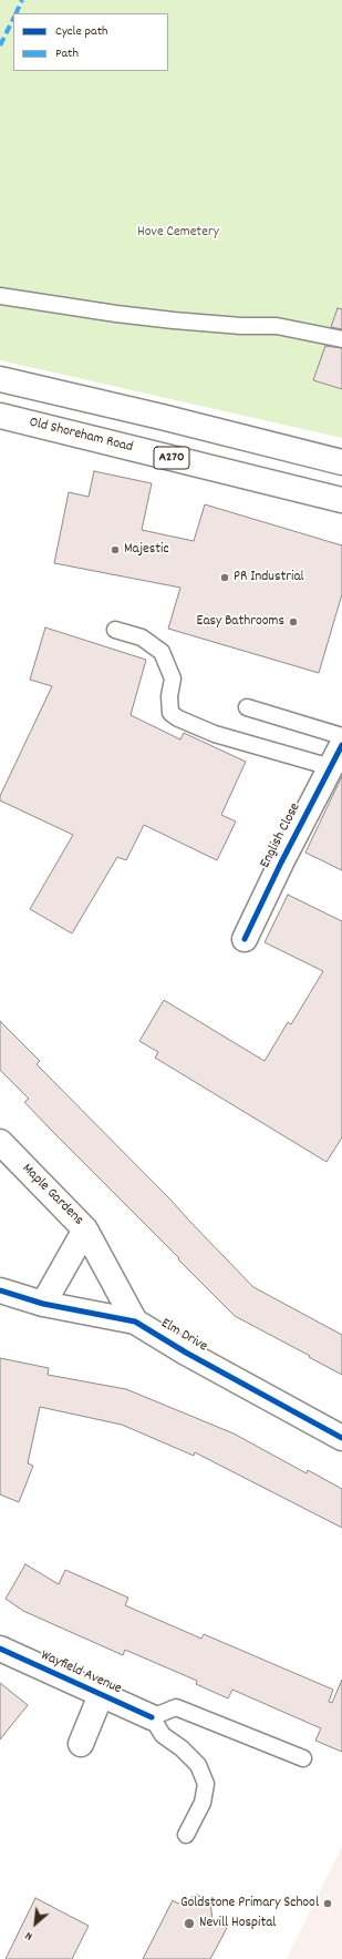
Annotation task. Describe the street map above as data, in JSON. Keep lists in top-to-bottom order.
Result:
{
  "streets": {
    "street": [
      "Old Shoreham Road",
      "A270",
      "English Close",
      "Maple Gardens",
      "Elm Drive",
      "Wayfield Avenue"
    ]
  },
  "crossings": [
    ["Maple Gardens", "Elm Drive"]
  ],
  "parks": ["Hove Cemetery"],
  "places": [
    "Majestic",
    "PR Industrial",
    "Easy Bathrooms",
    "Goldstone Primary School",
    "Nevill Hospital"
  ],
  "legend": ["Cycle path", "Path"],
  "north": "bottom left"
}
